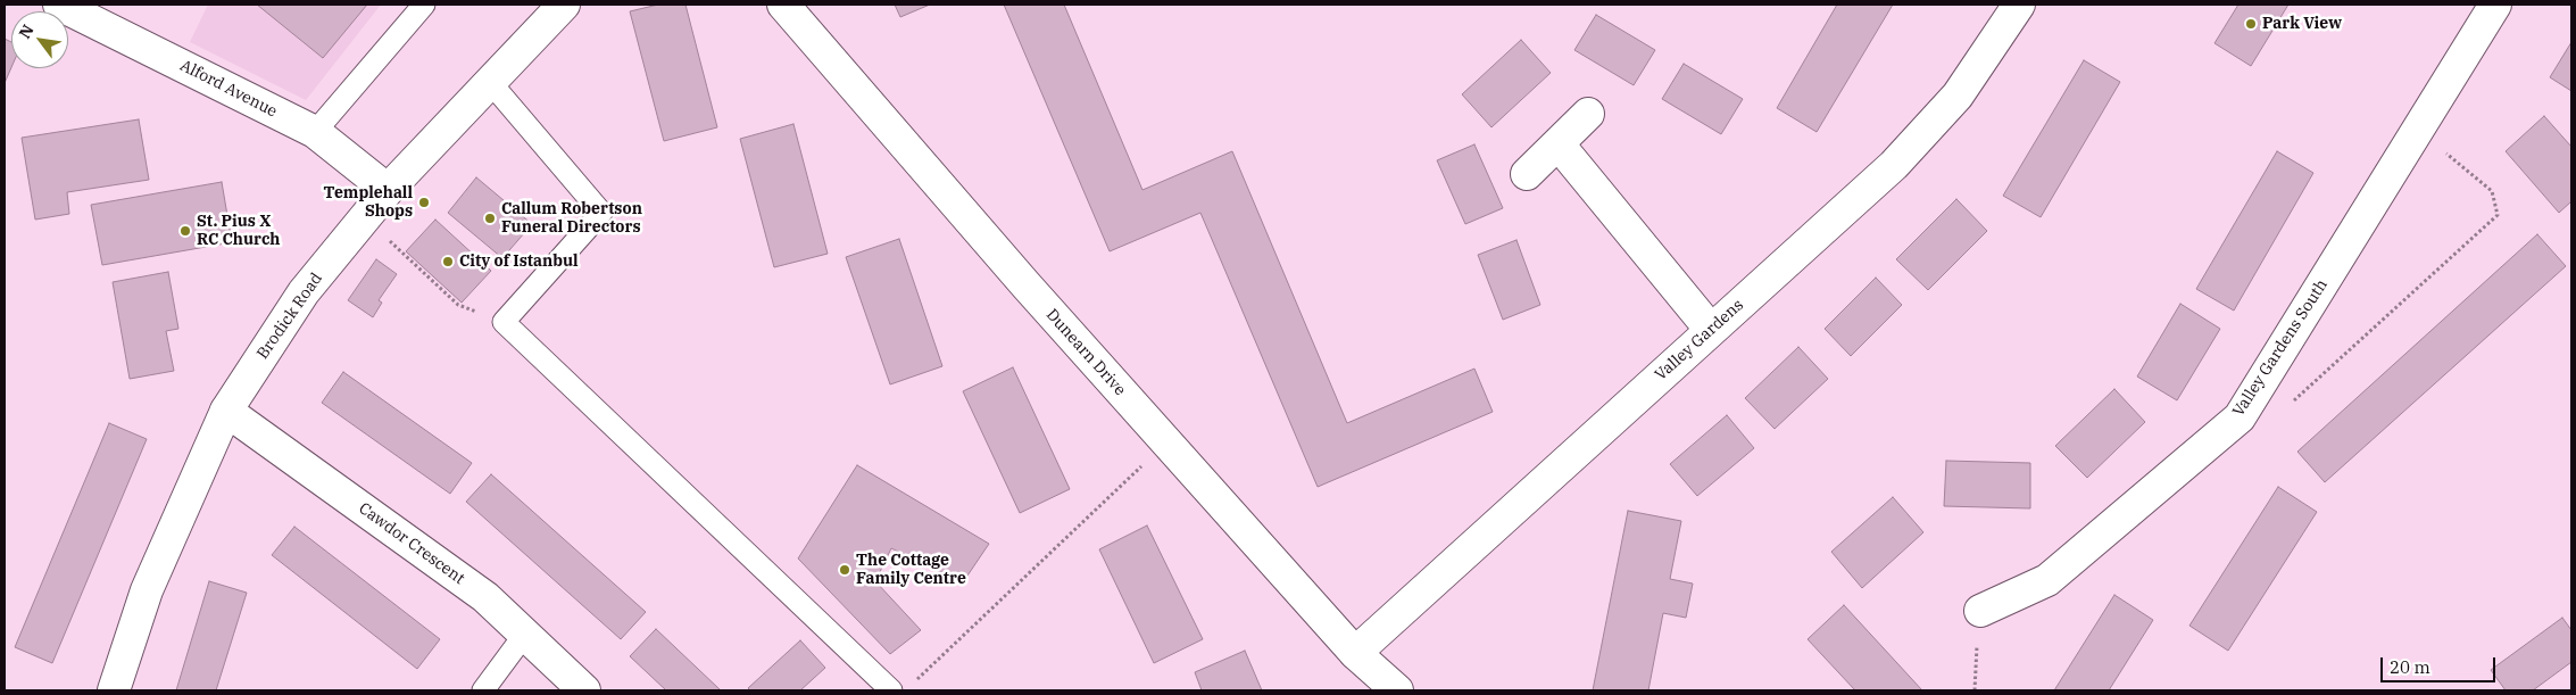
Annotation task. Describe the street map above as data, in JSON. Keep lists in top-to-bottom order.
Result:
{
  "streets": {
    "street": [
      "Alford Avenue",
      "Brodick Road",
      "Valley Gardens",
      "Valley Gardens South",
      "Dunearn Drive",
      "Cawdor Crescent"
    ]
  },
  "crossings": [
    ["Alford Avenue", "Brodick Road"],
    ["Brodick Road", "Cawdor Crescent"],
    ["Valley Gardens", "Dunearn Drive"]
  ],
  "places": [
    "Park View",
    "Templehall Shops",
    "Callum Robertson Funeral Directors",
    "St. Pius X RC Church",
    "City of Istanbul",
    "The Cottage Family Centre"
  ],
  "scale_bar": "20 m",
  "north": "top left"
}
